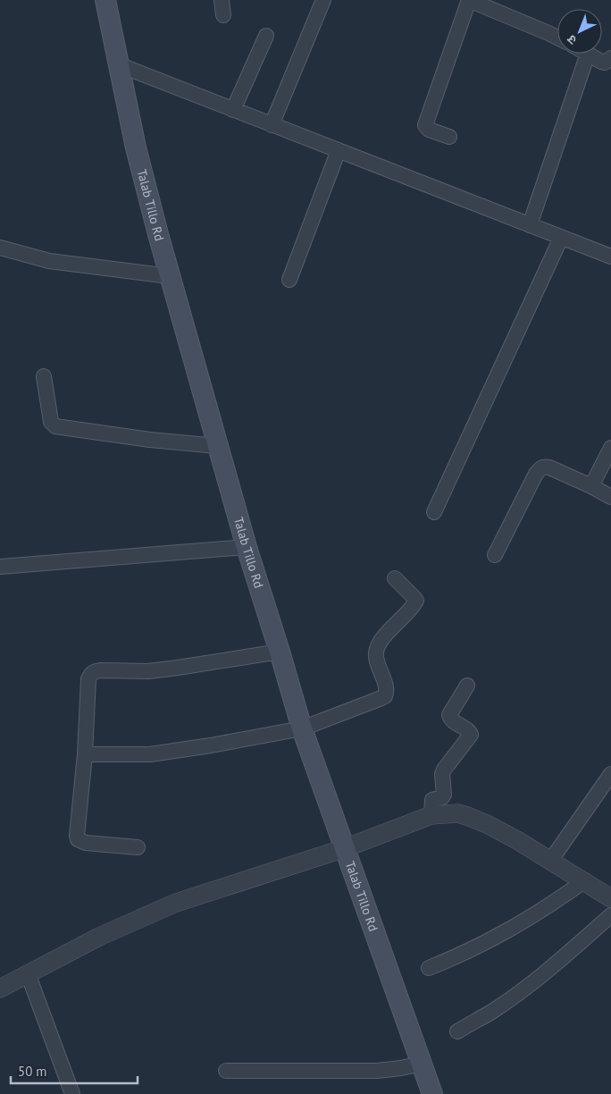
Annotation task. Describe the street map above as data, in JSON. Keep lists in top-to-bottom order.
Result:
{
  "streets": {
    "main road": ["Talab Tillo Rd"]
  },
  "scale_bar": "50 m",
  "north": "bottom left"
}
